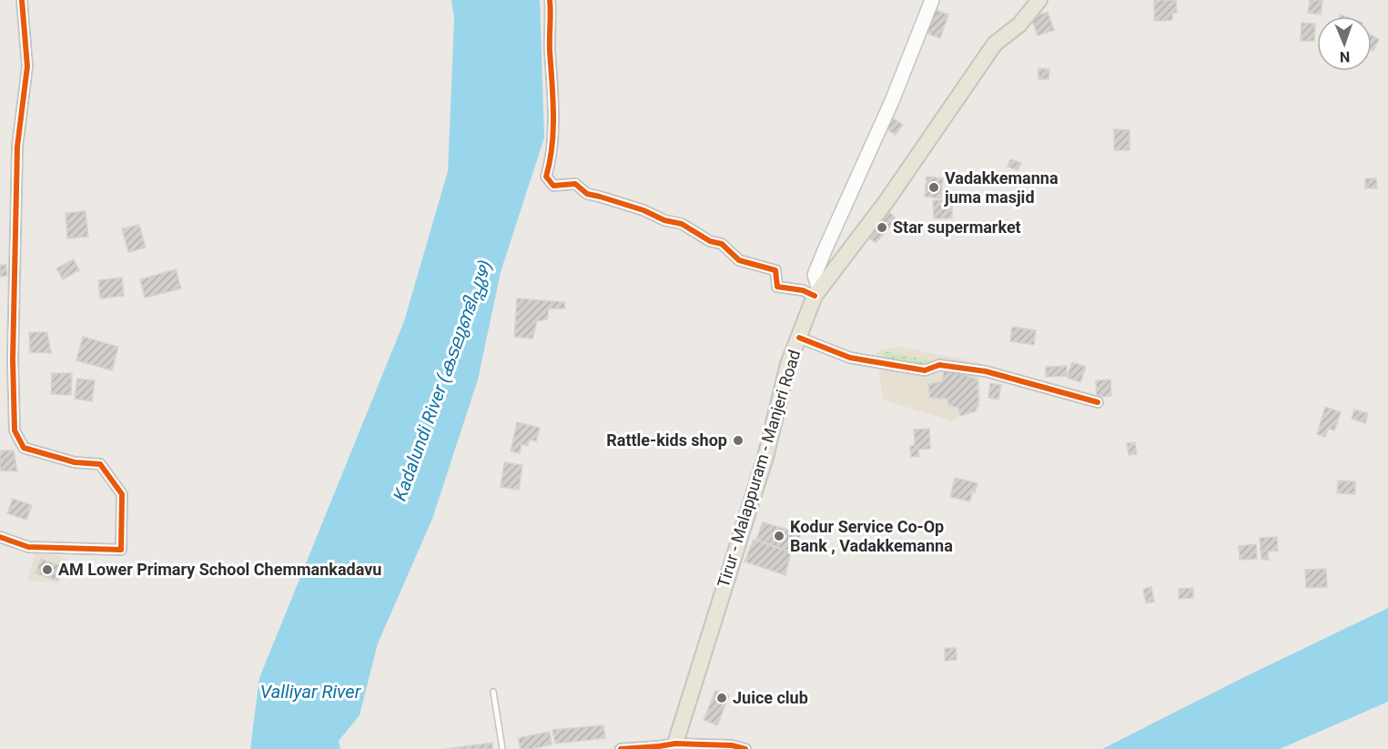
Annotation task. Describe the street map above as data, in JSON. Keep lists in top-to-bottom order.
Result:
{
  "streets": {
    "main road": ["Tirur - Malappuram - Manjeri Road"]
  },
  "water": ["Kadalundi River (കടലുണ്ടിപ്പുഴ)", "Valliyar River"],
  "places": [
    "Vadakkemanna juma masjid",
    "Star supermarket",
    "Rattle-kids shop",
    "Kodur Service Co-Op Bank , Vadakkemanna",
    "AM Lower Primary School Chemmankadavu",
    "Juice club"
  ],
  "north": "bottom"
}
